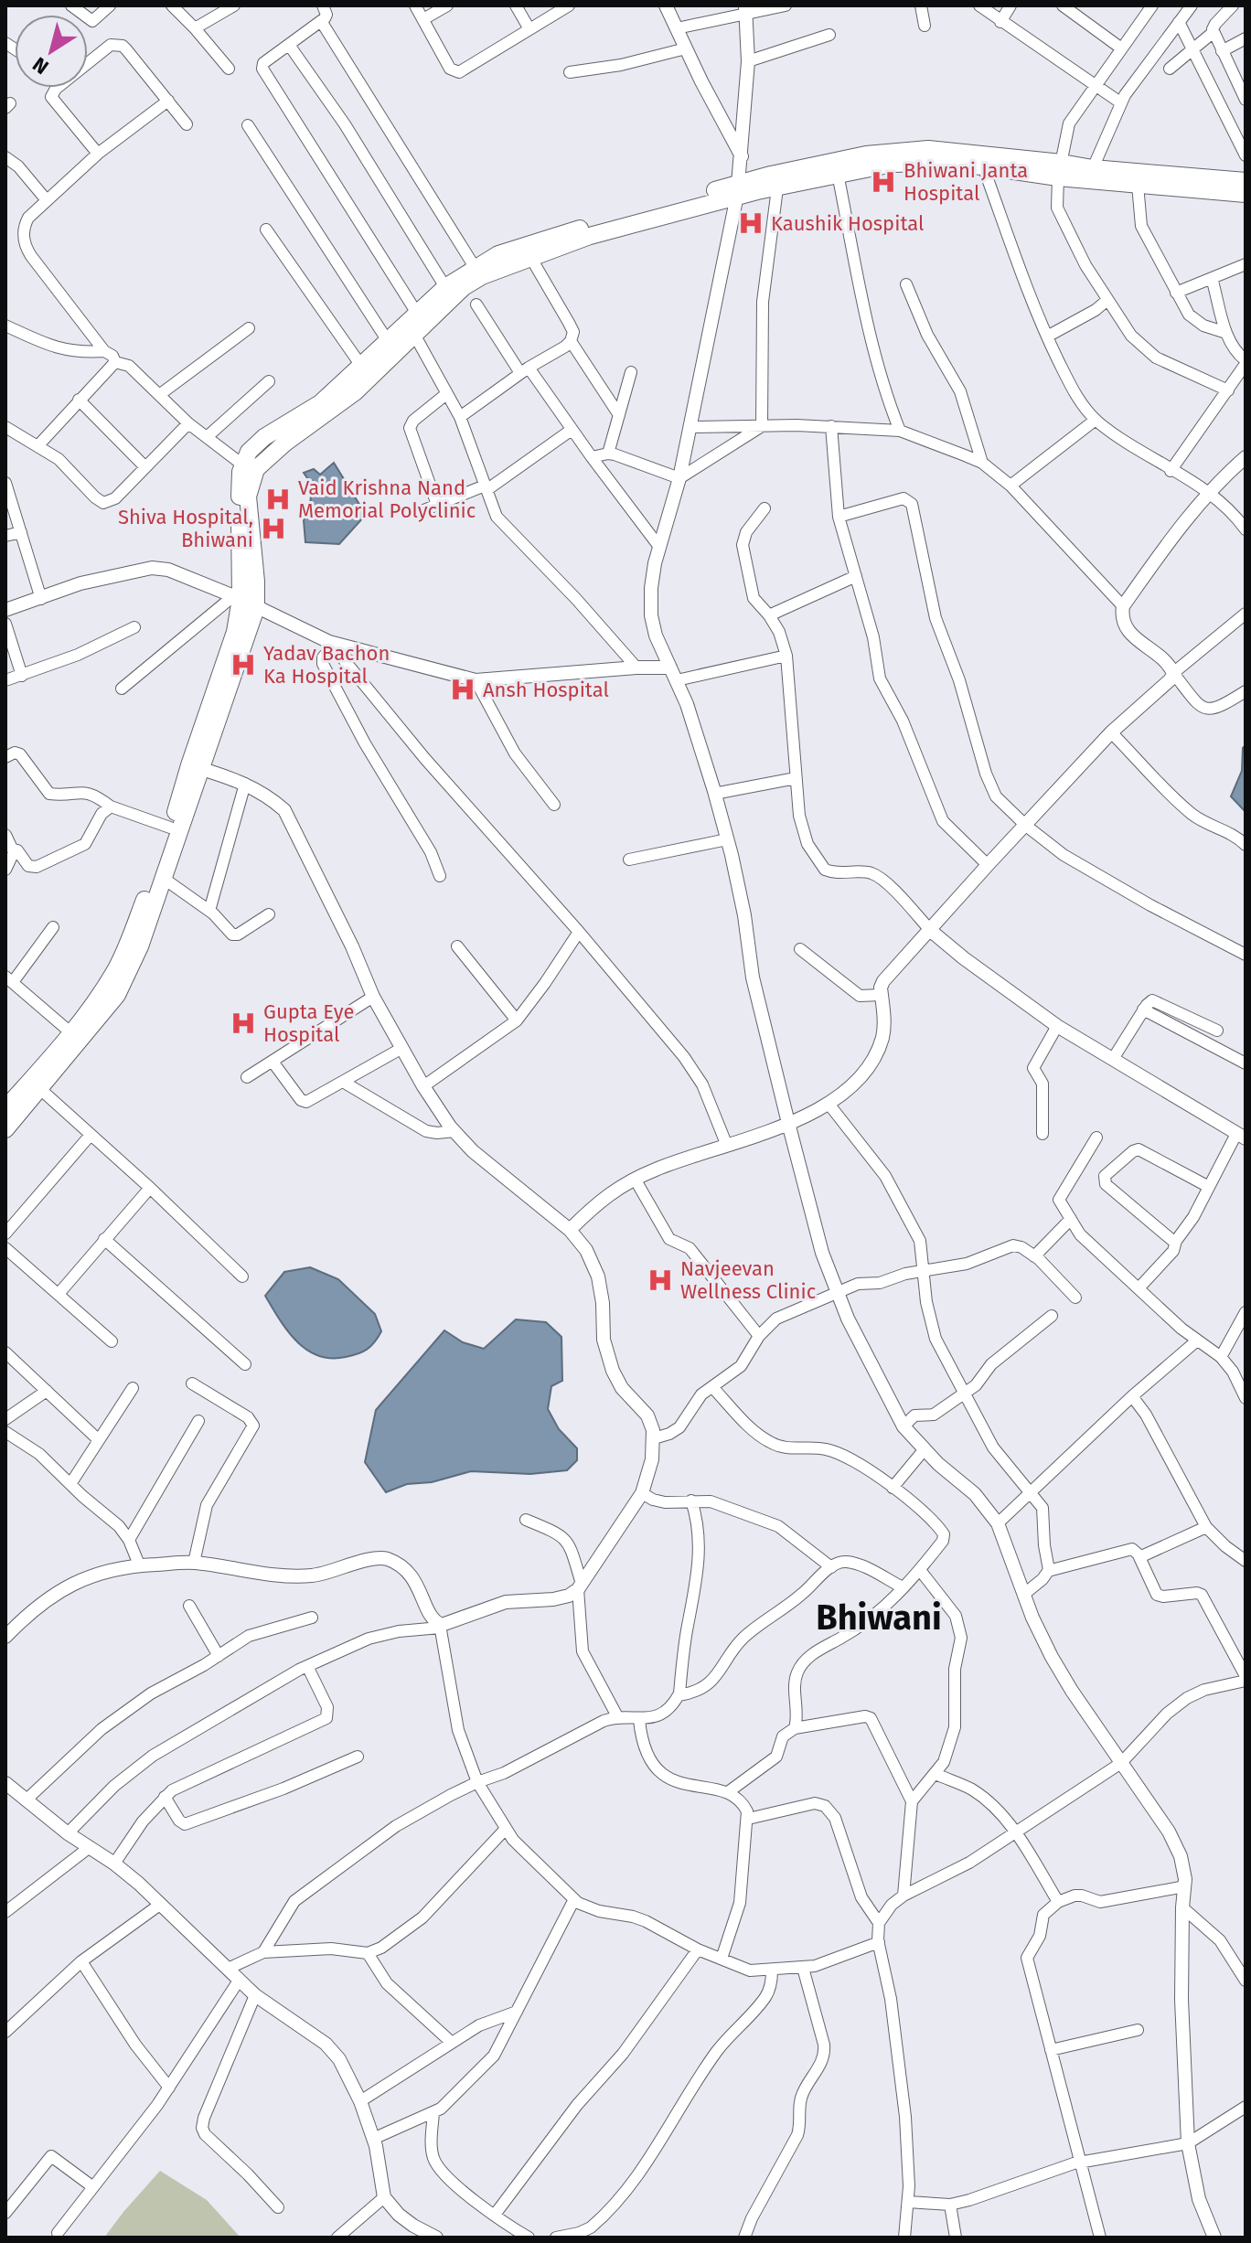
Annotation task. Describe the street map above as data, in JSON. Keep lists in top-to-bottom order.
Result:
{
  "districts": ["Bhiwani"],
  "places": {
    "hospital": [
      "Bhiwani Janta Hospital",
      "Kaushik Hospital",
      "Vaid Krishna Nand Memorial Polyclinic",
      "Shiva Hospital, Bhiwani",
      "Yadav Bachon Ka Hospital",
      "Ansh Hospital",
      "Gupta Eye Hospital",
      "Navjeevan Wellness Clinic"
    ]
  },
  "north": "bottom left"
}
